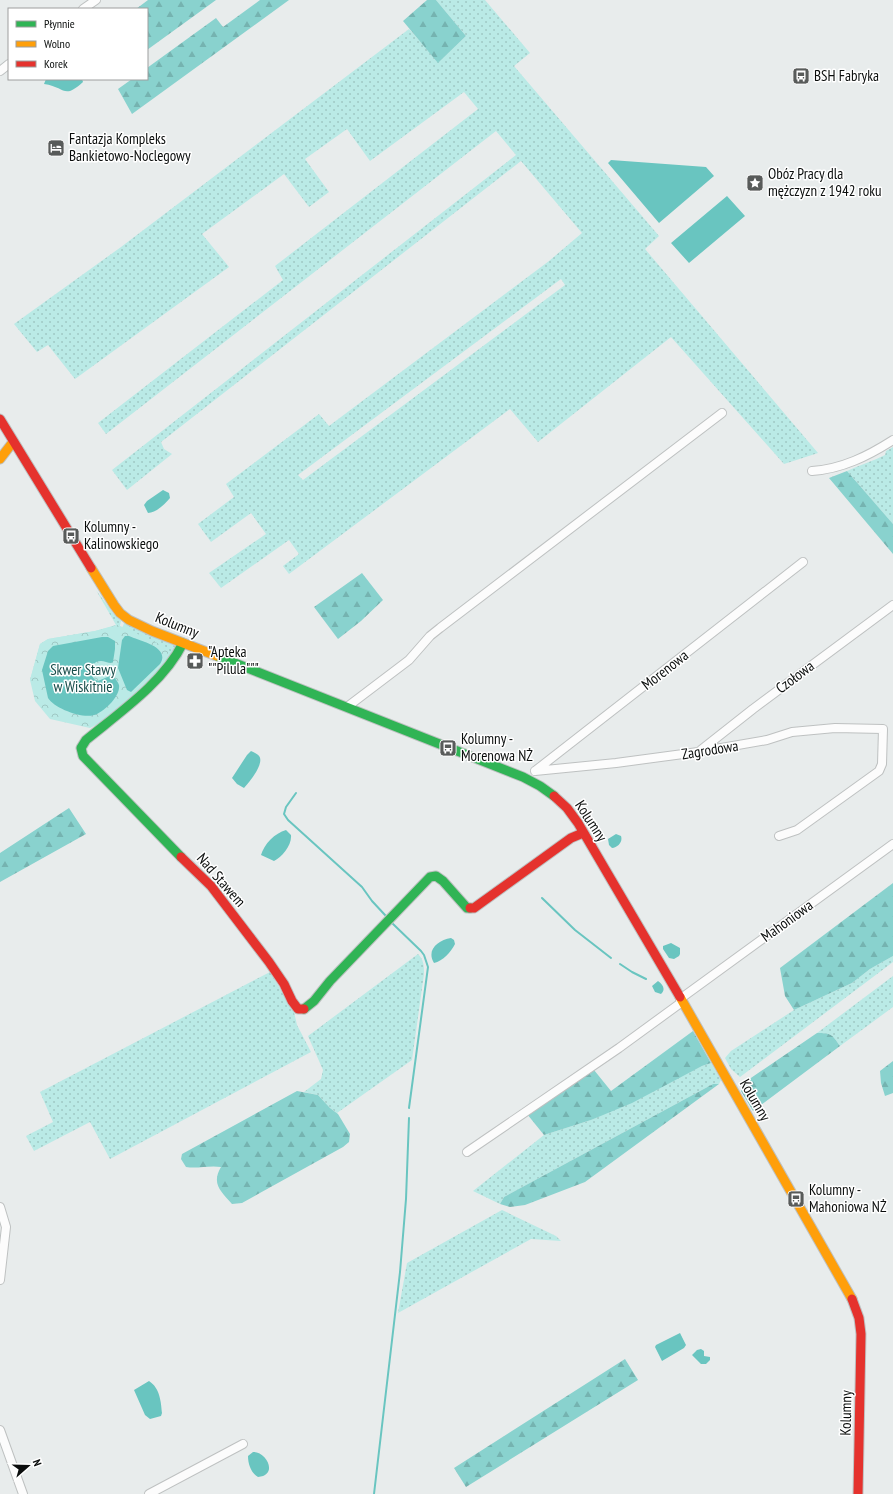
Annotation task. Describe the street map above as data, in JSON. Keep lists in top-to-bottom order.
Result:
{
  "streets": {
    "street": [
      "Kolumny",
      "Morenowa",
      "Czołowa",
      "Zagrodowa",
      "Nad Stawem",
      "Mahoniowa"
    ]
  },
  "crossings": [
    ["Kolumny", "Morenowa"],
    ["Kolumny", "Nad Stawem"],
    ["Kolumny", "Mahoniowa"],
    ["Morenowa", "Zagrodowa"],
    ["Czołowa", "Zagrodowa"]
  ],
  "parks": ["Skwer Stawy w Wiskitnie"],
  "places": {
    "bus stop": [
      "BSH Fabryka",
      "Kolumny - Kalinowskiego",
      "Kolumny - Morenowa NŻ",
      "Kolumny - Mahoniowa NŻ"
    ],
    "hotel": ["Fantazja Kompleks Bankietowo-Noclegowy"],
    "place": ["Obóz Pracy dla mężczyzn z 1942 roku"],
    "pharmacy": ["\"Apteka \"\"Pilula\"\"\""]
  },
  "legend": ["Płynnie", "Wolno", "Korek"],
  "north": "right"
}
